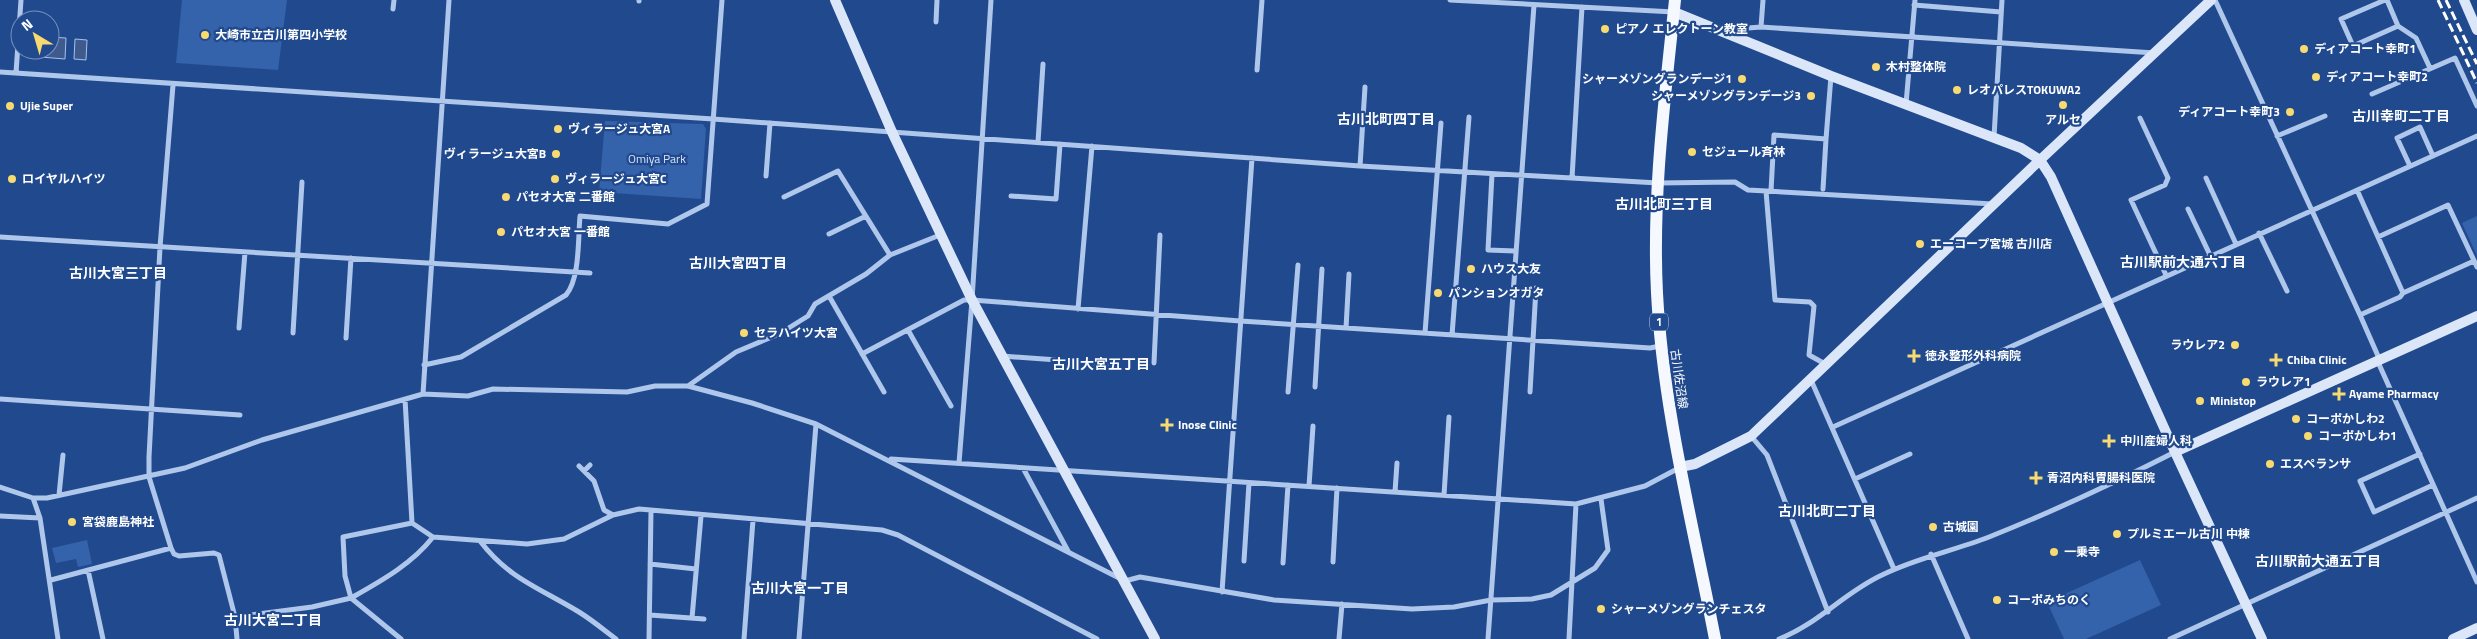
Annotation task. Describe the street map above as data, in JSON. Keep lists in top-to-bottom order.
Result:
{
  "streets": {
    "main road": ["1", "古川佐沼線"]
  },
  "districts": [
    "古川幸町二丁目",
    "古川北町四丁目",
    "古川北町三丁目",
    "古川駅前大通六丁目",
    "古川大宮四丁目",
    "古川大宮三丁目",
    "古川大宮五丁目",
    "古川北町二丁目",
    "古川駅前大通五丁目",
    "古川大宮一丁目",
    "古川大宮二丁目"
  ],
  "parks": ["Omiya Park"],
  "places": {
    "other": [
      "ピアノ エレクトーン教室",
      "大崎市立古川第四小学校",
      "ディアコート幸町1",
      "木村整体院",
      "ディアコート幸町2",
      "シャーメゾングランデージ1",
      "レオパレスTOKUWA2",
      "シャーメゾングランデージ3",
      "アルセ",
      "Ujie Super",
      "ディアコート幸町3",
      "ヴィラージュ大宮A",
      "セジュール斉林",
      "ヴィラージュ大宮B",
      "ロイヤルハイツ",
      "ヴィラージュ大宮C",
      "パセオ大宮 二番館",
      "パセオ大宮 一番館",
      "エーコープ宮城 古川店",
      "ハウス大友",
      "パンションオガタ",
      "セラハイツ大宮",
      "ラウレア2",
      "ラウレア1",
      "Ministop",
      "コーポかしわ2",
      "コーポかしわ1",
      "エスペランサ",
      "宮袋鹿島神社",
      "古城園",
      "プルミエール古川 中棟",
      "一乗寺",
      "コーポみちのく",
      "シャーメゾングランチェスタ"
    ],
    "health": [
      "徳永整形外科病院",
      "Chiba Clinic",
      "Ayame Pharmacy",
      "Inose Clinic",
      "中川産婦人科",
      "青沼内科胃腸科医院"
    ]
  },
  "north": "top left"
}
